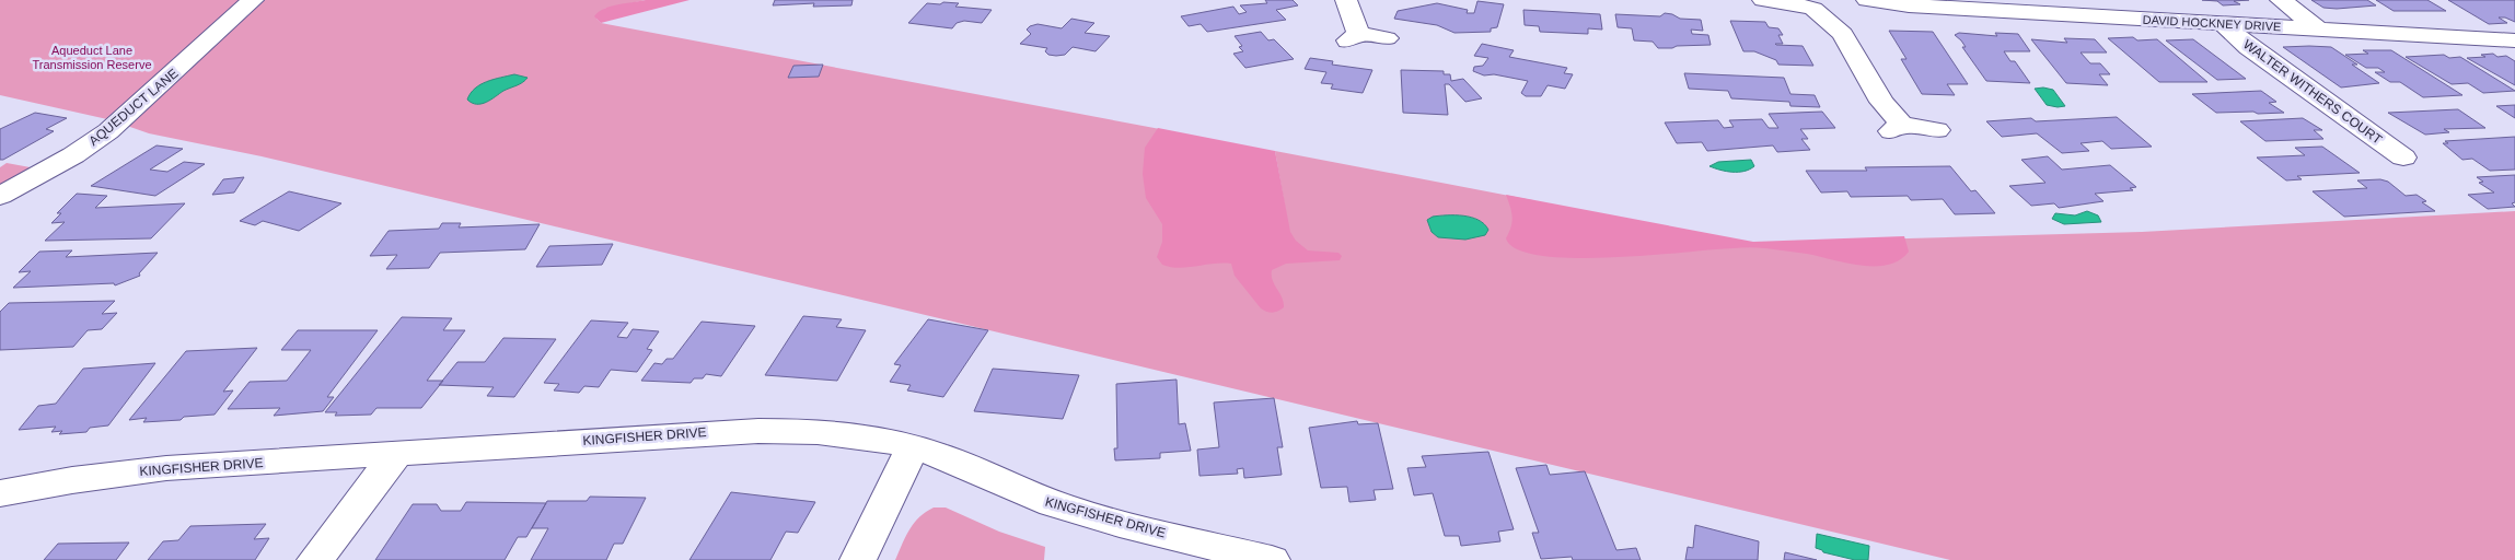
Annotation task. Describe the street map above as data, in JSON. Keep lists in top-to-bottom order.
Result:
{
  "streets": {
    "street": [
      "DAVID HOCKNEY DRIVE",
      "WALTER WITHERS COURT",
      "AQUEDUCT LANE",
      "KINGFISHER DRIVE"
    ]
  },
  "crossings": [
    ["DAVID HOCKNEY DRIVE", "WALTER WITHERS COURT"]
  ],
  "parks": ["Aqueduct Lane Transmission Reserve"]
}
